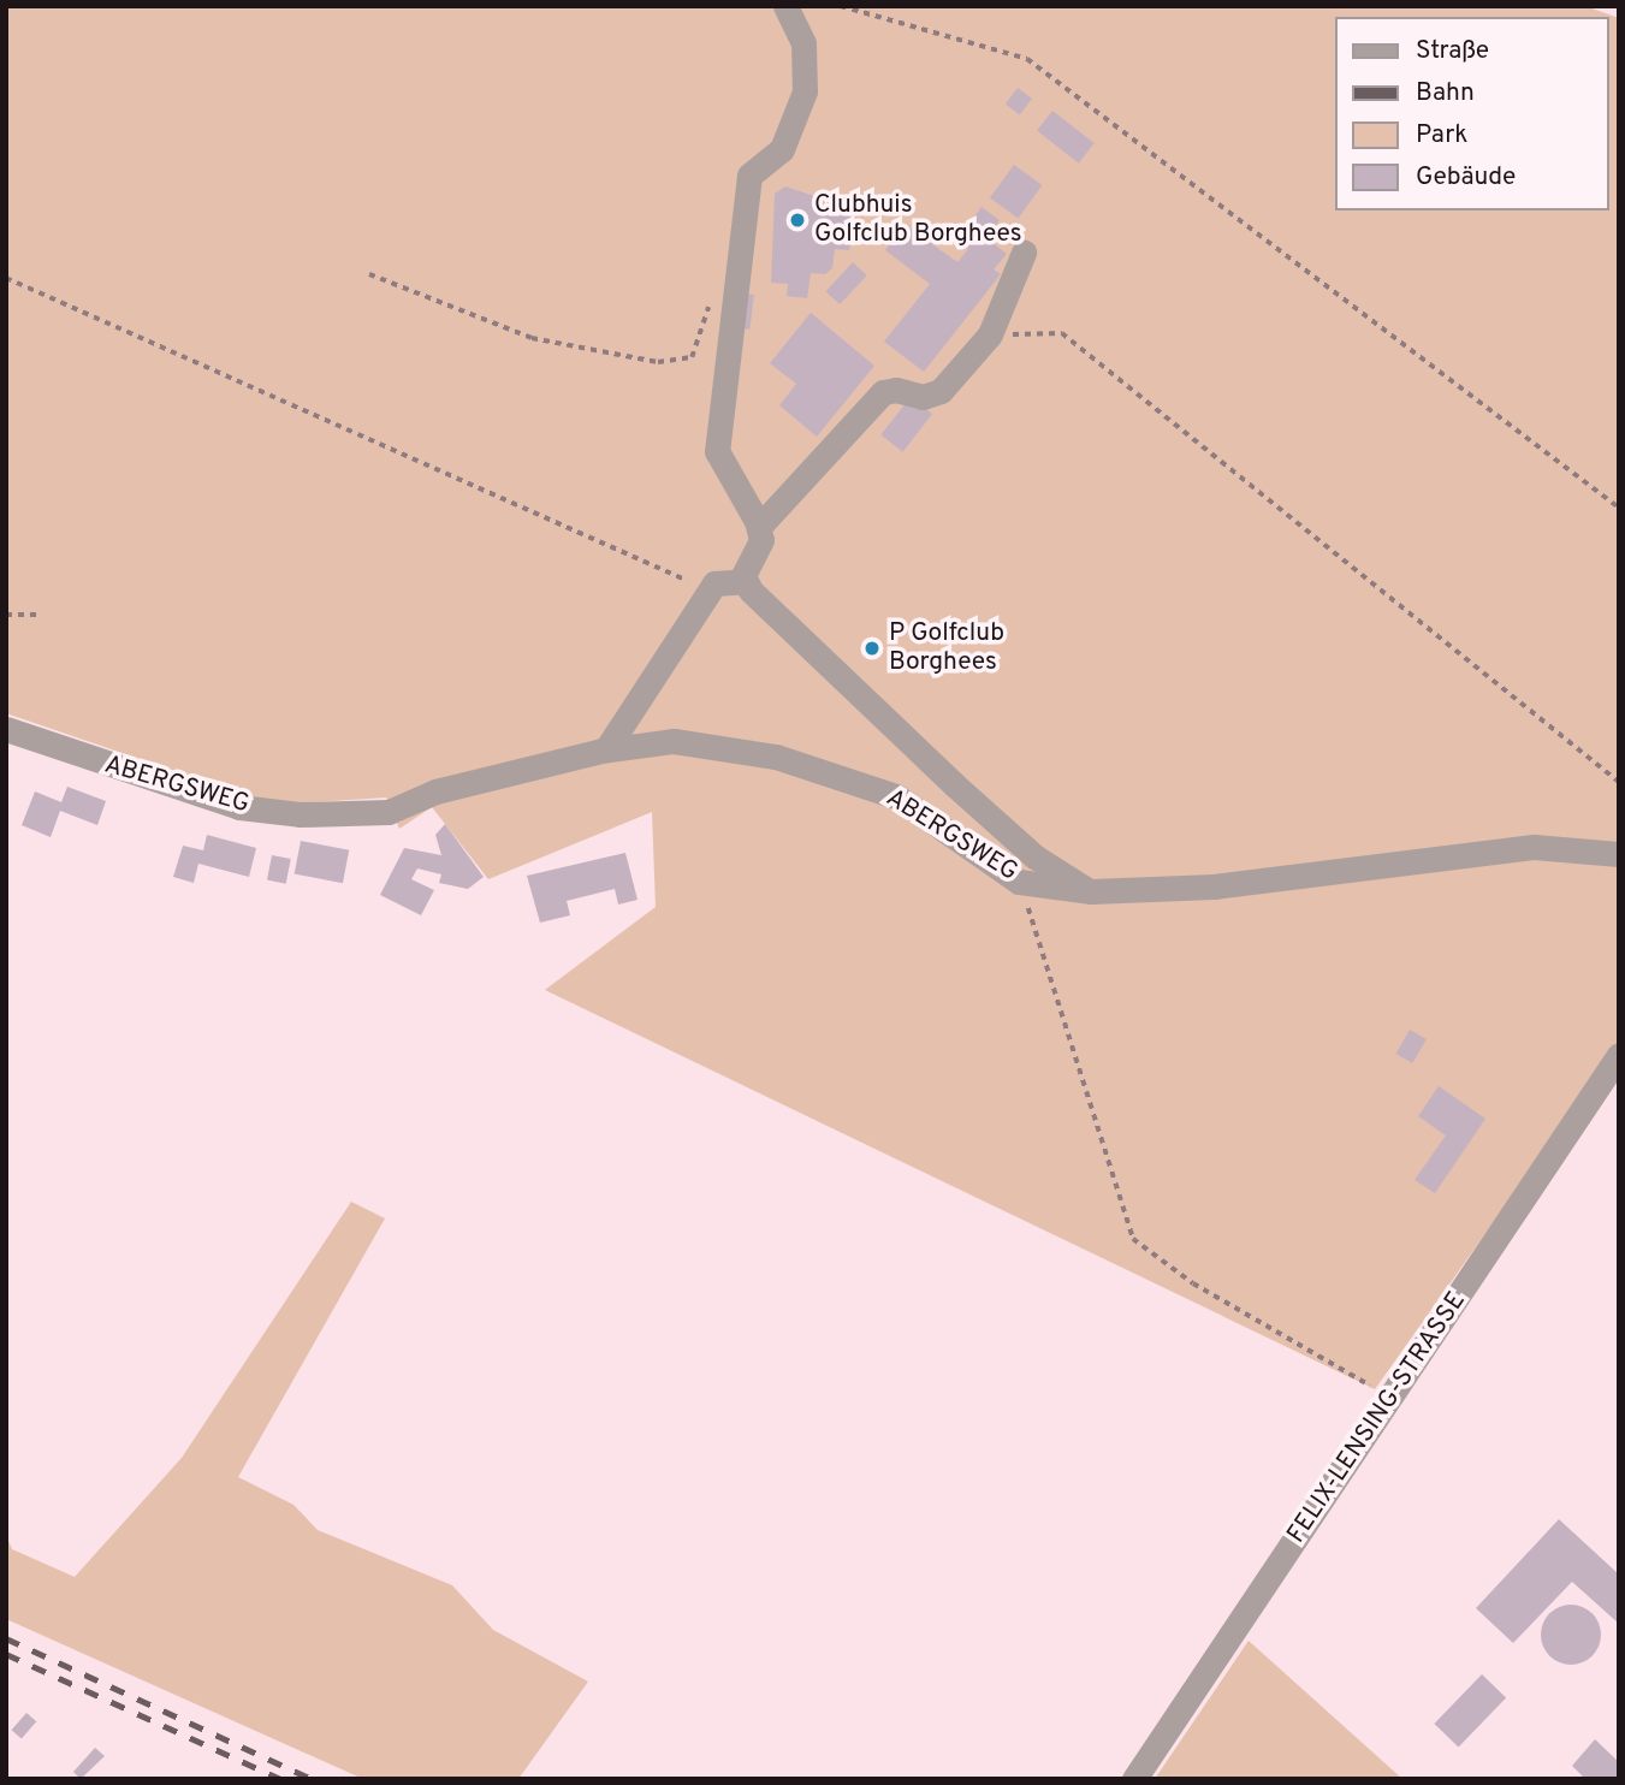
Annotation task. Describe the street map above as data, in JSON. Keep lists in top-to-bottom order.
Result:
{
  "streets": {
    "street": ["ABERGSWEG", "FELIX-LENSING-STRASSE"]
  },
  "places": ["Clubhuis Golfclub Borghees", "P Golfclub Borghees"],
  "legend": [
    "Straße",
    "Bahn",
    "Park",
    "Gebäude"
  ]
}
